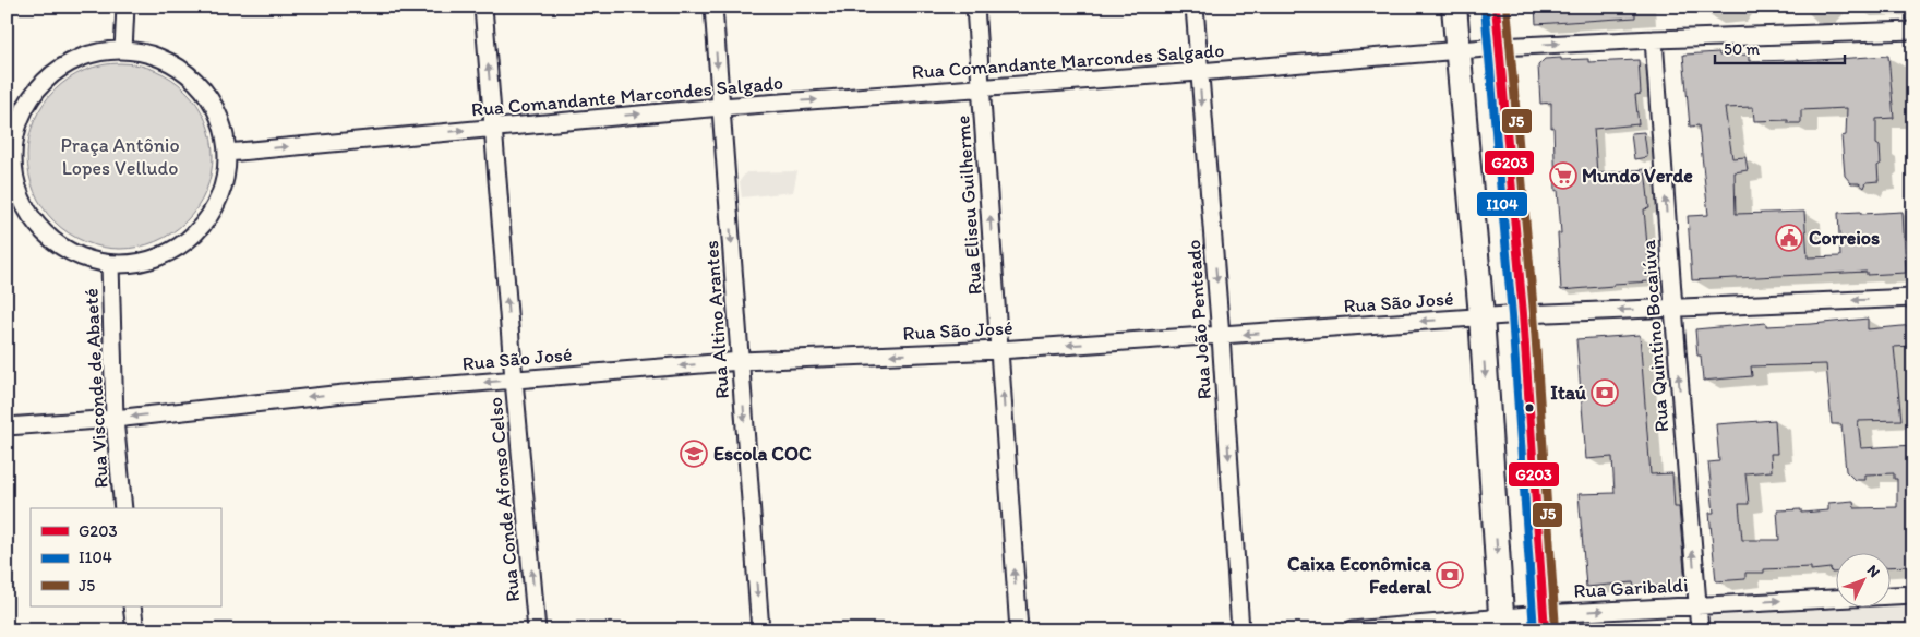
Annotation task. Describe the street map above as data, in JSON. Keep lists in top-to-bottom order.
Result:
{
  "streets": {
    "street": [
      "Rua Comandante Marcondes Salgado",
      "Rua Eliseu Guilherme",
      "Rua São José",
      "Rua Altino Arantes",
      "Rua João Penteado",
      "Rua Quintino Bocaiúva",
      "Rua Visconde de Abaeté",
      "Rua Conde Afonso Celso",
      "Rua Garibaldi"
    ]
  },
  "crossings": [
    ["Rua Comandante Marcondes Salgado", "Rua Eliseu Guilherme"],
    ["Rua Comandante Marcondes Salgado", "Rua Altino Arantes"],
    ["Rua Comandante Marcondes Salgado", "Rua João Penteado"],
    ["Rua Comandante Marcondes Salgado", "Rua Quintino Bocaiúva"],
    ["Rua Comandante Marcondes Salgado", "Rua Conde Afonso Celso"],
    ["Rua Eliseu Guilherme", "Rua São José"],
    ["Rua São José", "Rua Altino Arantes"],
    ["Rua São José", "Rua João Penteado"],
    ["Rua São José", "Rua Quintino Bocaiúva"],
    ["Rua São José", "Rua Visconde de Abaeté"],
    ["Rua São José", "Rua Conde Afonso Celso"],
    ["Rua Quintino Bocaiúva", "Rua Garibaldi"]
  ],
  "one_way": [
    "Rua Comandante Marcondes Salgado",
    "Rua Eliseu Guilherme",
    "Rua São José",
    "Rua Altino Arantes",
    "Rua João Penteado",
    "Rua Quintino Bocaiúva",
    "Rua Conde Afonso Celso",
    "Rua Garibaldi"
  ],
  "parks": ["Praça Antônio Lopes Velludo"],
  "places": {
    "supermarket": ["Mundo Verde"],
    "public building": ["Correios"],
    "bank": ["Itaú", "Caixa Econômica Federal"],
    "school or university": ["Escola COC"]
  },
  "lines": ["transit line G203", "transit line J5", "transit line I104"],
  "legend": ["G203", "I104", "J5"],
  "scale_bar": "50 m",
  "north": "top right"
}
